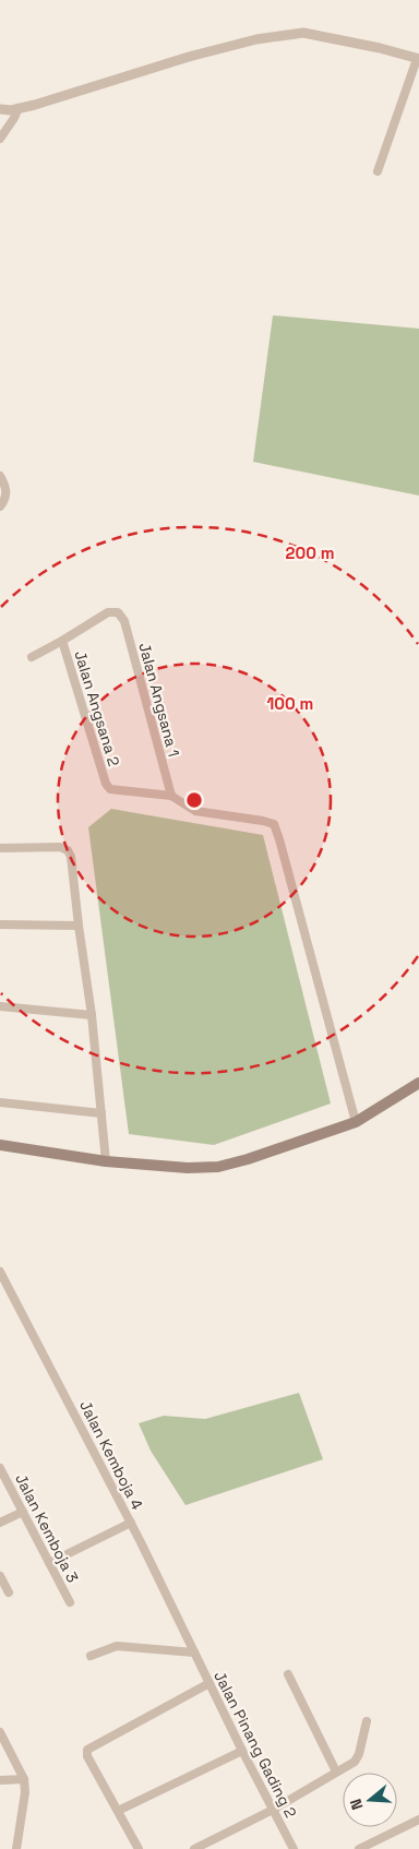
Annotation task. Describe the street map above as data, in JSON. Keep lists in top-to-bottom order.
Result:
{
  "streets": {
    "street": [
      "Jalan Angsana 1",
      "Jalan Angsana 2",
      "Jalan Kemboja 4",
      "Jalan Kemboja 3",
      "Jalan Pinang Gading 2"
    ]
  },
  "crossings": [
    ["Jalan Angsana 1", "Jalan Angsana 2"],
    ["Jalan Kemboja 4", "Jalan Pinang Gading 2"]
  ],
  "north": "left",
  "rings": ["200 m", "100 m"]
}
